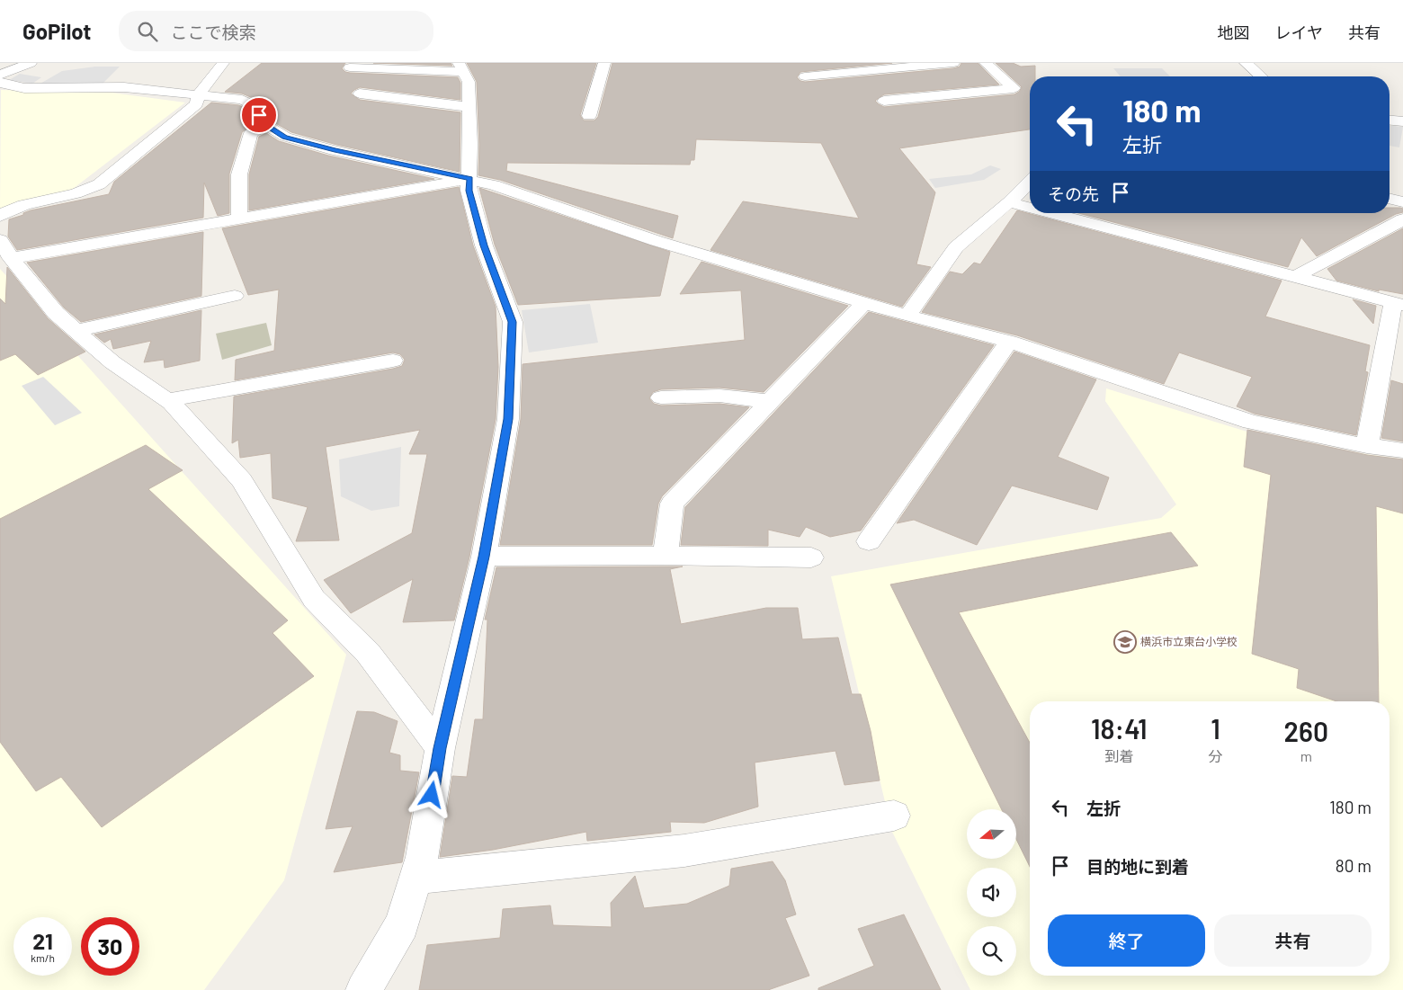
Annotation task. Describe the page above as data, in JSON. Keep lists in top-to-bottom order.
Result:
{
  "places": {
    "school or university": ["横浜市立東台小学校"]
  },
  "north": "left",
  "page": {
    "header": "GoPilot",
    "search": "ここで検索",
    "nav": ["地図", "レイヤ", "共有"],
    "turn": ["180 m", "左折"],
    "then": "その先",
    "eta": [
      "18:41",
      "到着",
      "1",
      "分",
      "260",
      "m"
    ],
    "list": [
      {
        "name": "左折",
        "value": "180 m"
      },
      {
        "name": "目的地に到着",
        "value": "80 m"
      }
    ],
    "buttons": ["終了", "共有"],
    "speed": "21 km/h",
    "limit": "30"
  }
}
